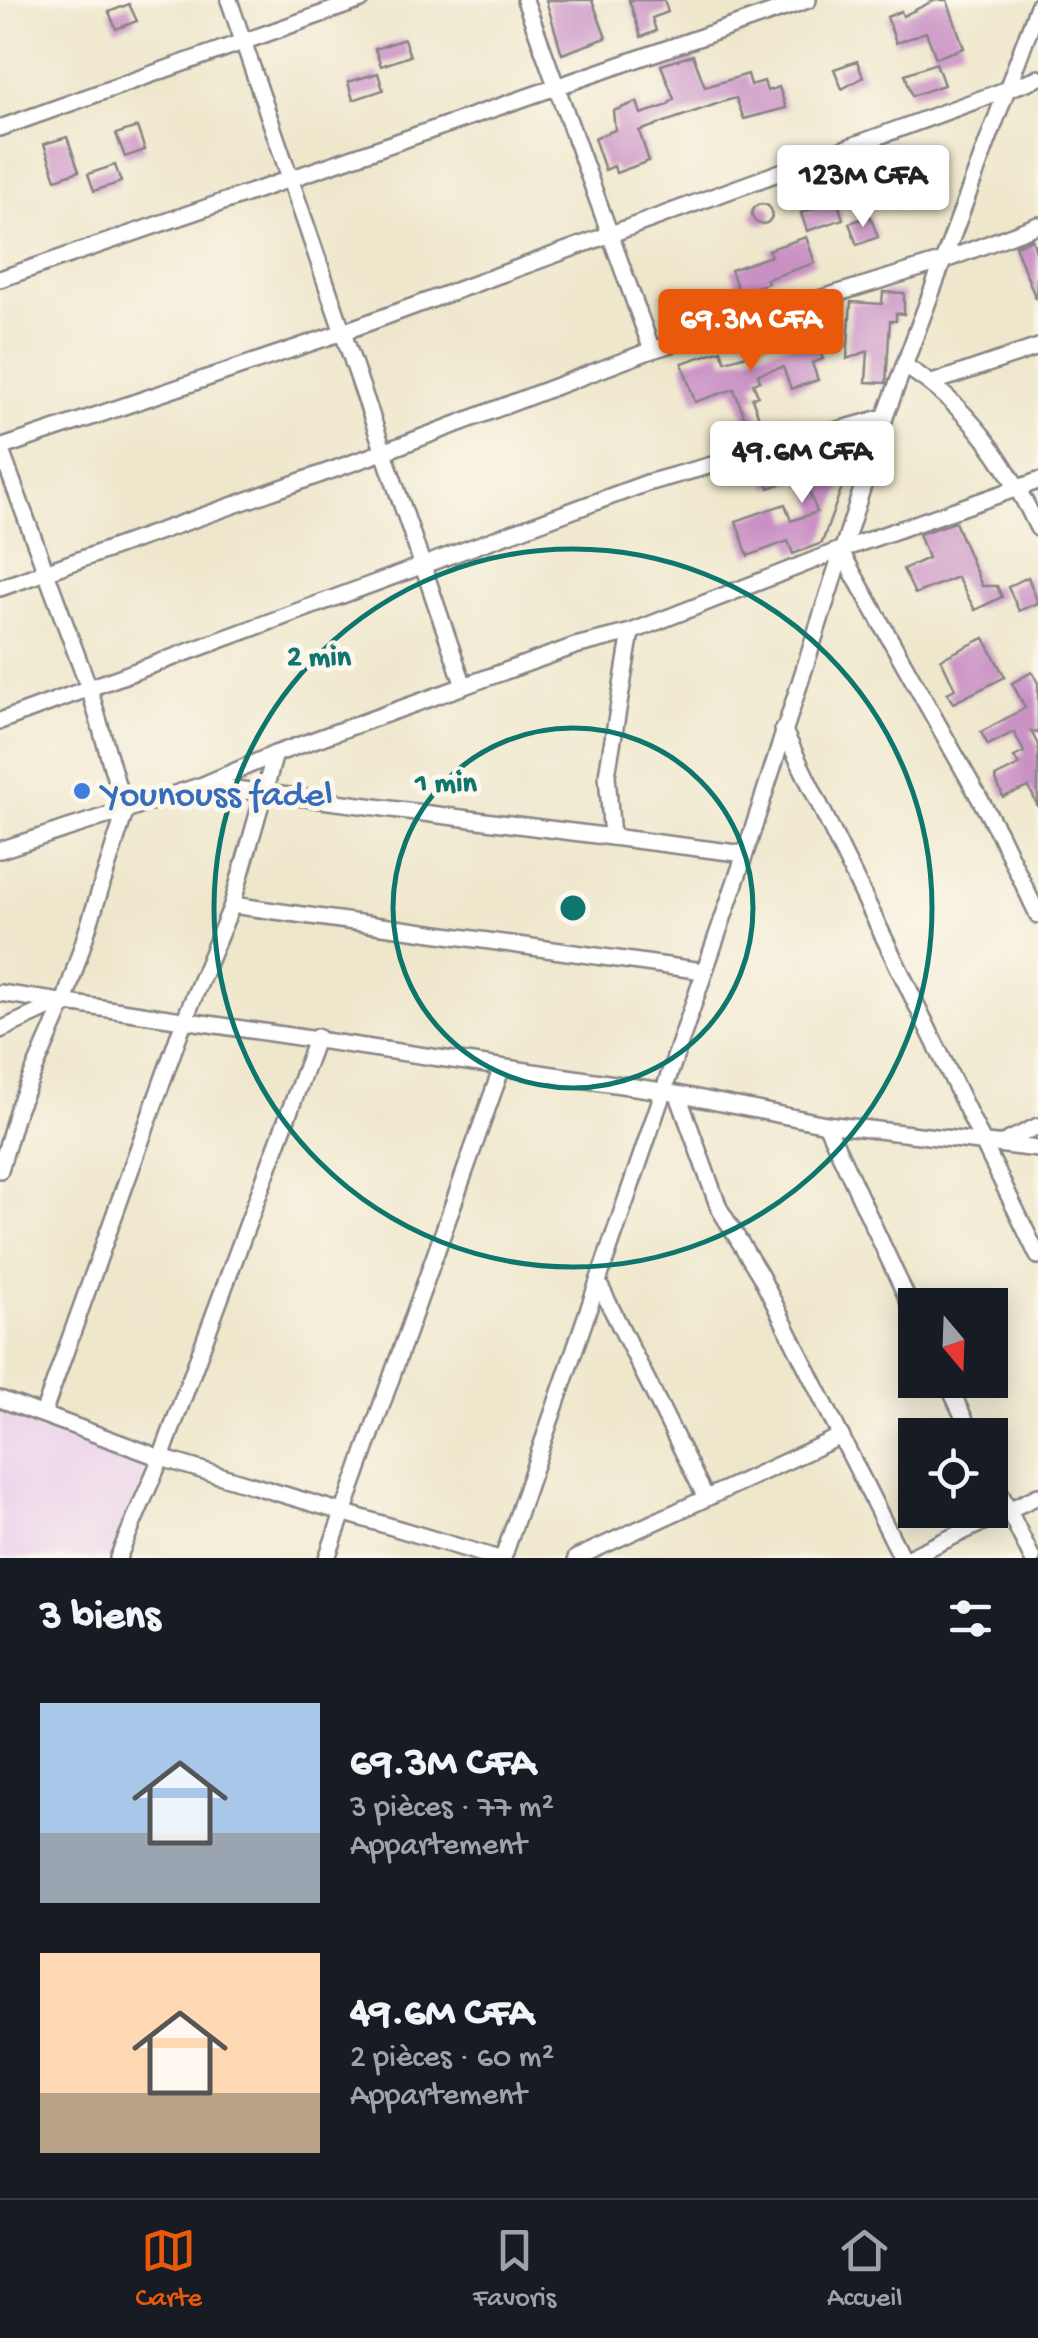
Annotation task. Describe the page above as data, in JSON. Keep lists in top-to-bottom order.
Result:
{
  "places": ["Younouss fadel"],
  "north": "bottom",
  "page": {
    "price": ["123M CFA", "69.3M CFA", "49.6M CFA"],
    "heading": "3 biens",
    "list": [
      {
        "name": "69.3M CFA",
        "note": "3 pièces · 77 m² · Appartement"
      },
      {
        "name": "49.6M CFA",
        "note": "2 pièces · 60 m² · Appartement"
      }
    ],
    "tabs": ["Carte", "Favoris", "Accueil"]
  },
  "rings": ["2 min", "1 min"]
}
